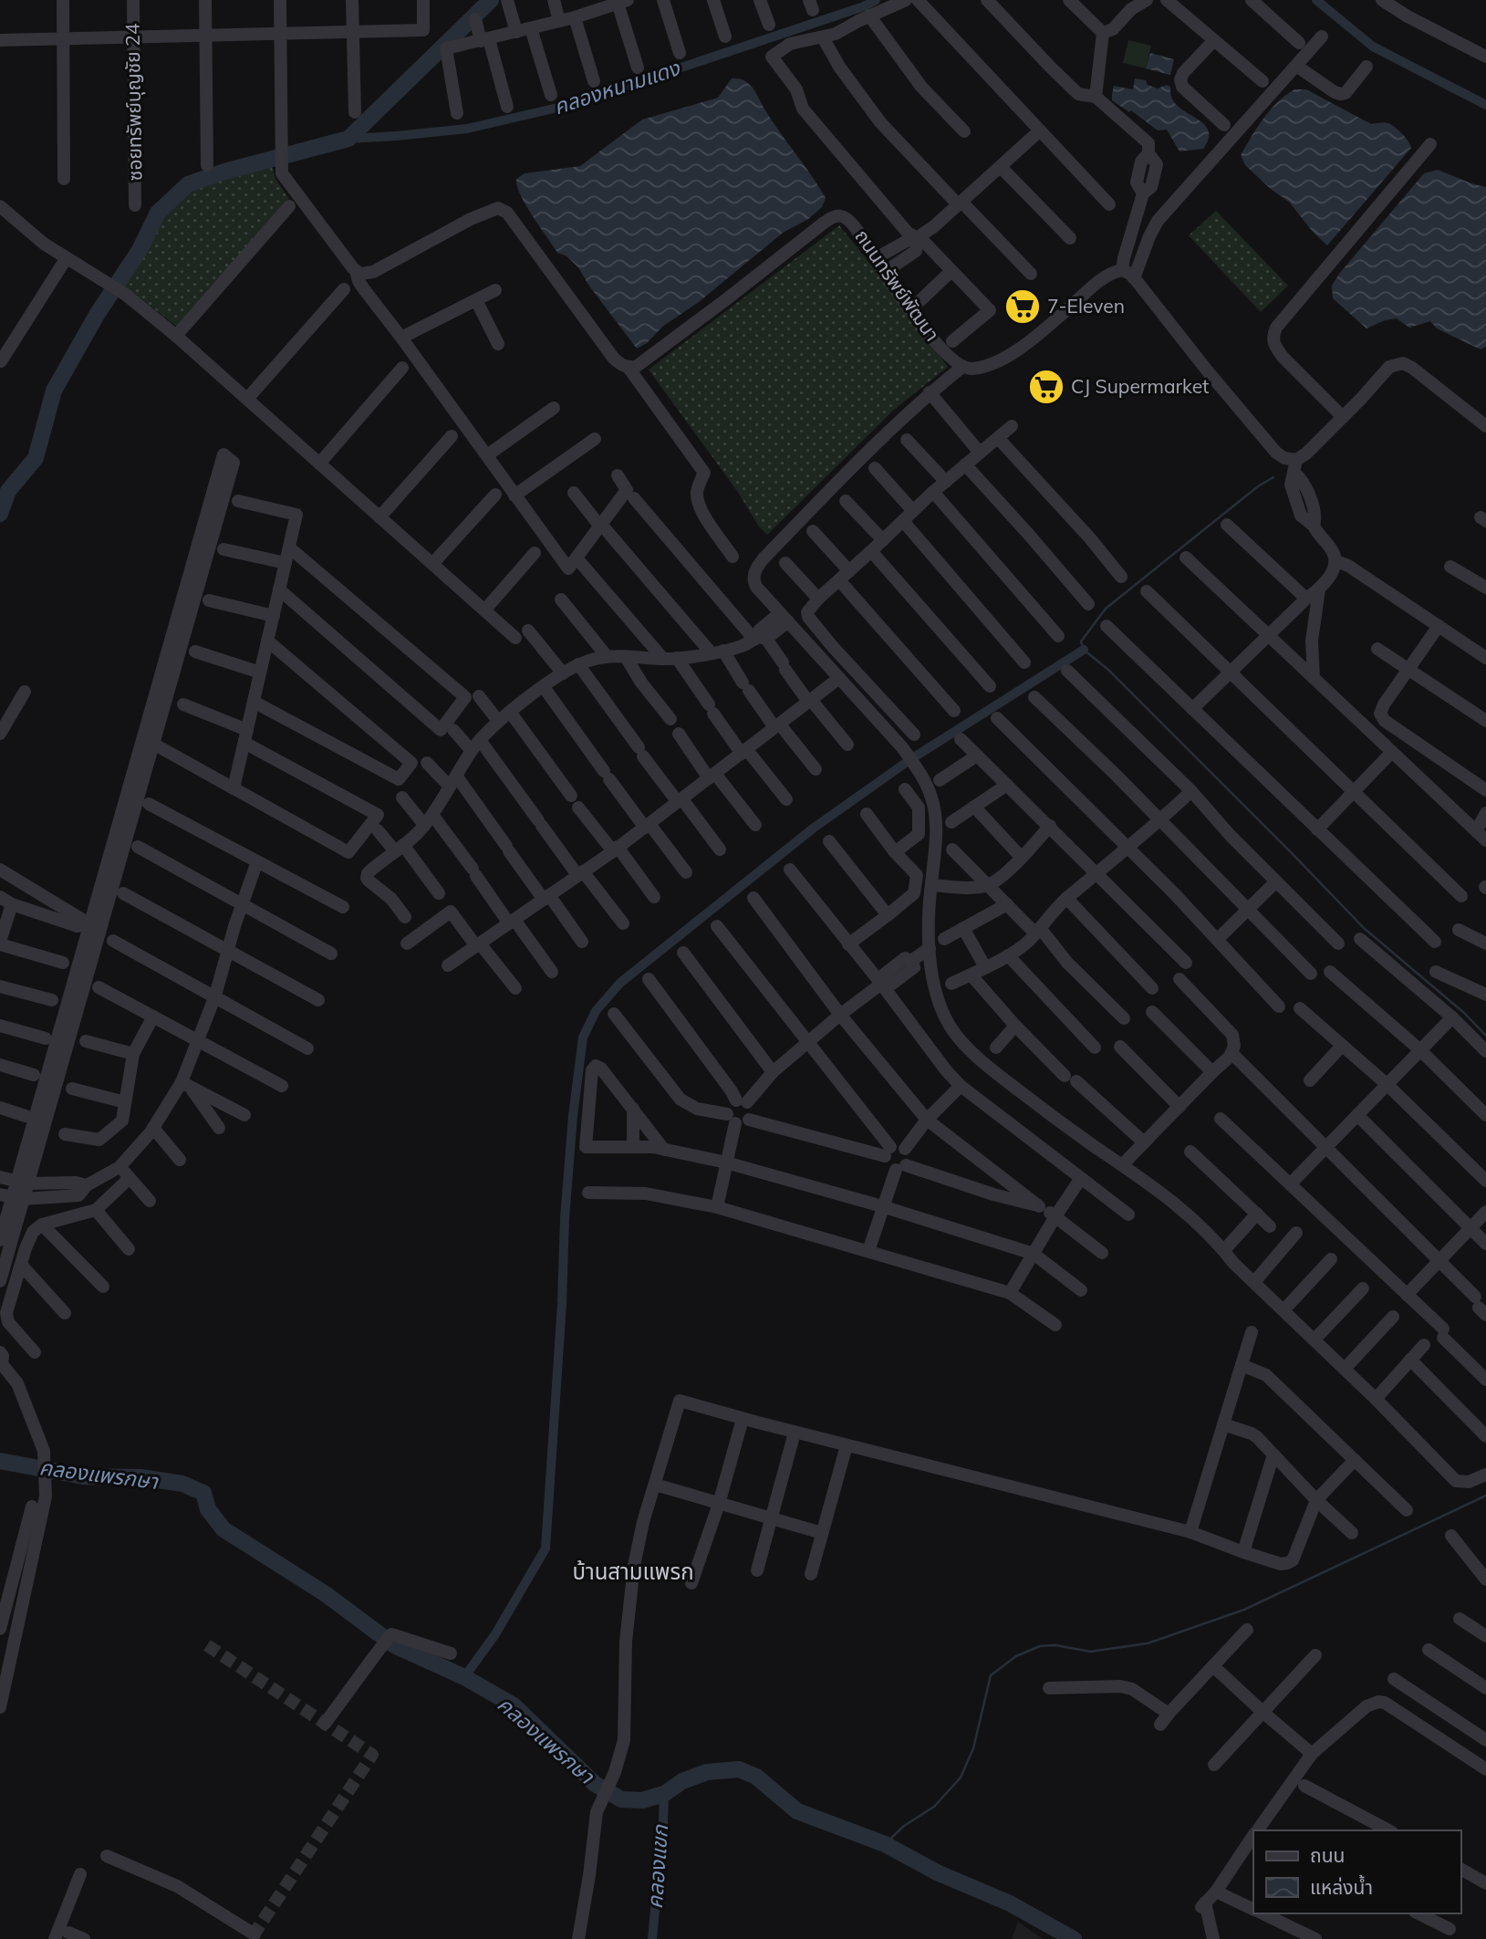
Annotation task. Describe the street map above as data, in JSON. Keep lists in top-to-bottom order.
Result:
{
  "streets": {
    "street": ["ซอยทรัพย์บุญชัย 24", "ถนนทรัพย์พัฒนา"]
  },
  "districts": ["บ้านสามแพรก"],
  "water": ["คลองหนามแดง", "คลองแพรกษา", "คลองแขก"],
  "places": {
    "supermarket": ["7-Eleven", "CJ Supermarket"]
  },
  "legend": ["ถนน", "แหล่งน้ำ"]
}
